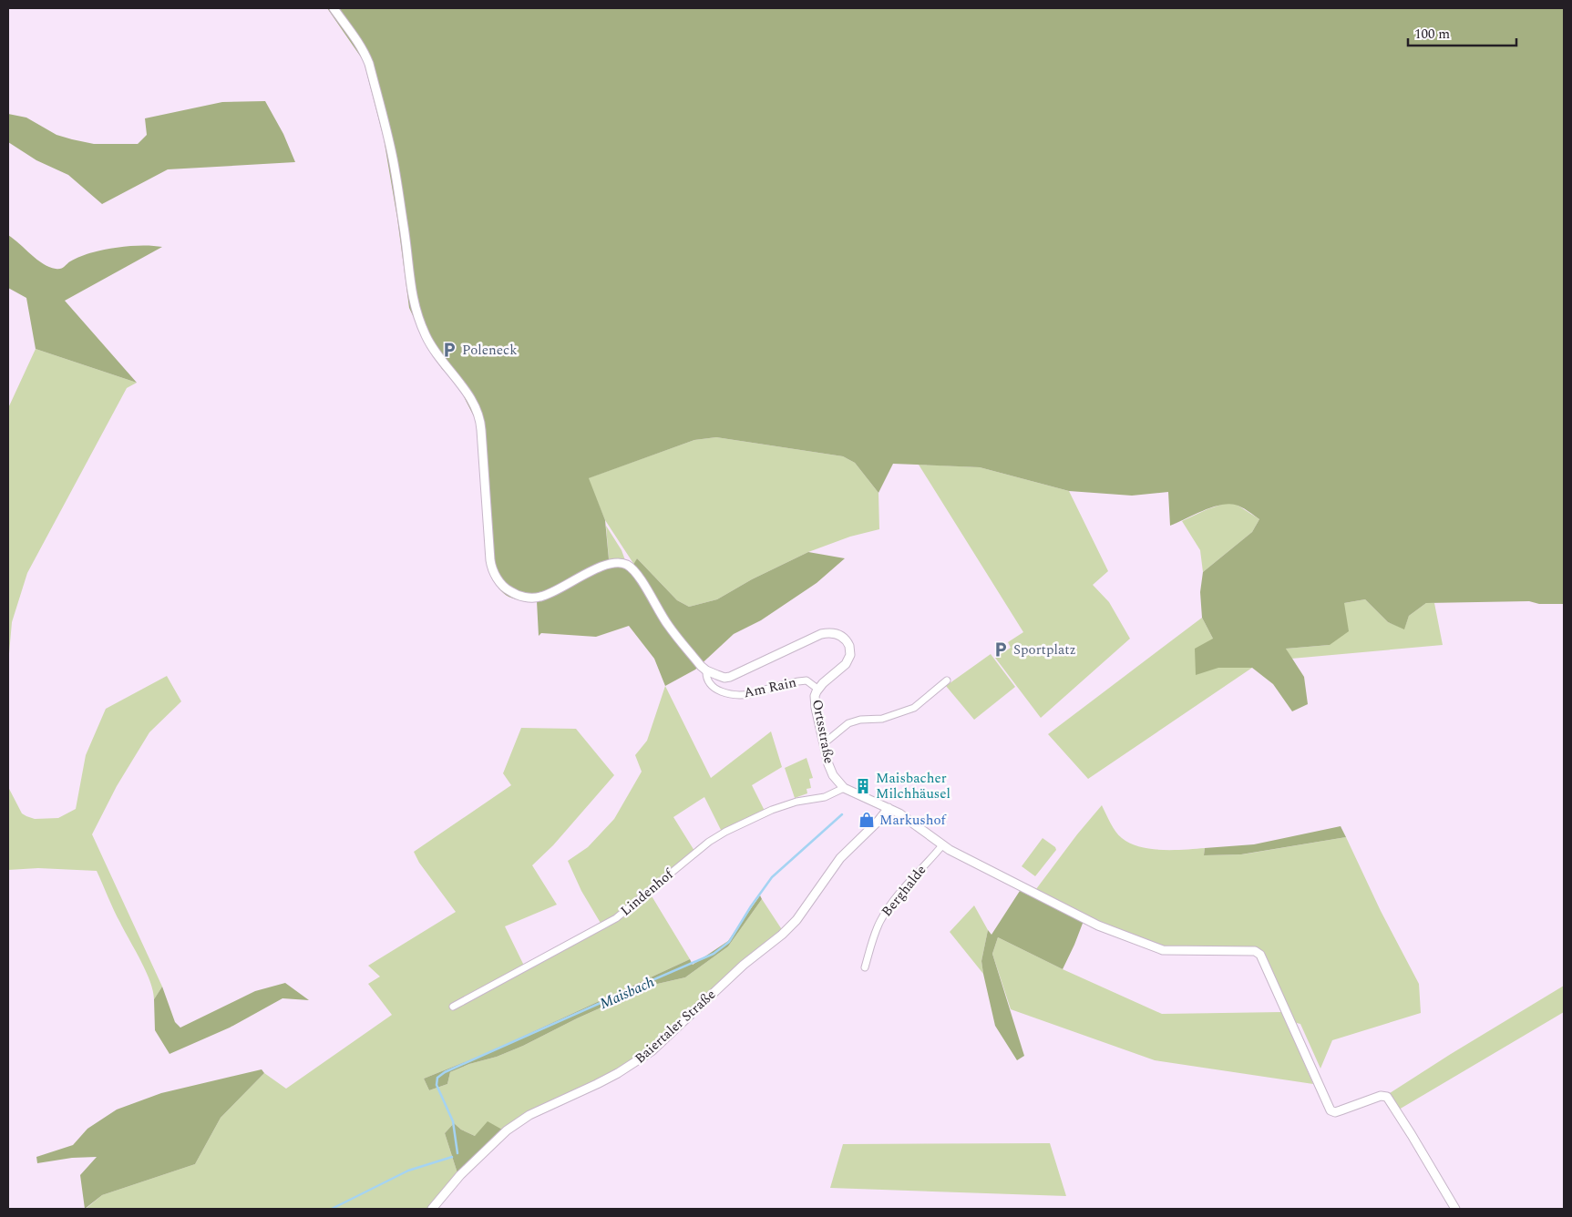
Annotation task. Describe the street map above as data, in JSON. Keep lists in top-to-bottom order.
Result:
{
  "streets": {
    "street": [
      "Am Rain",
      "Ortsstraße",
      "Berghalde",
      "Lindenhof",
      "Baiertaler Straße"
    ]
  },
  "crossings": [
    ["Am Rain", "Ortsstraße"],
    ["Ortsstraße", "Lindenhof"]
  ],
  "water": ["Maisbach"],
  "places": {
    "parking": ["Poleneck", "Sportplatz"],
    "building": ["Maisbacher Milchhäusel"],
    "shop": ["Markushof"]
  },
  "scale_bar": "100 m"
}
